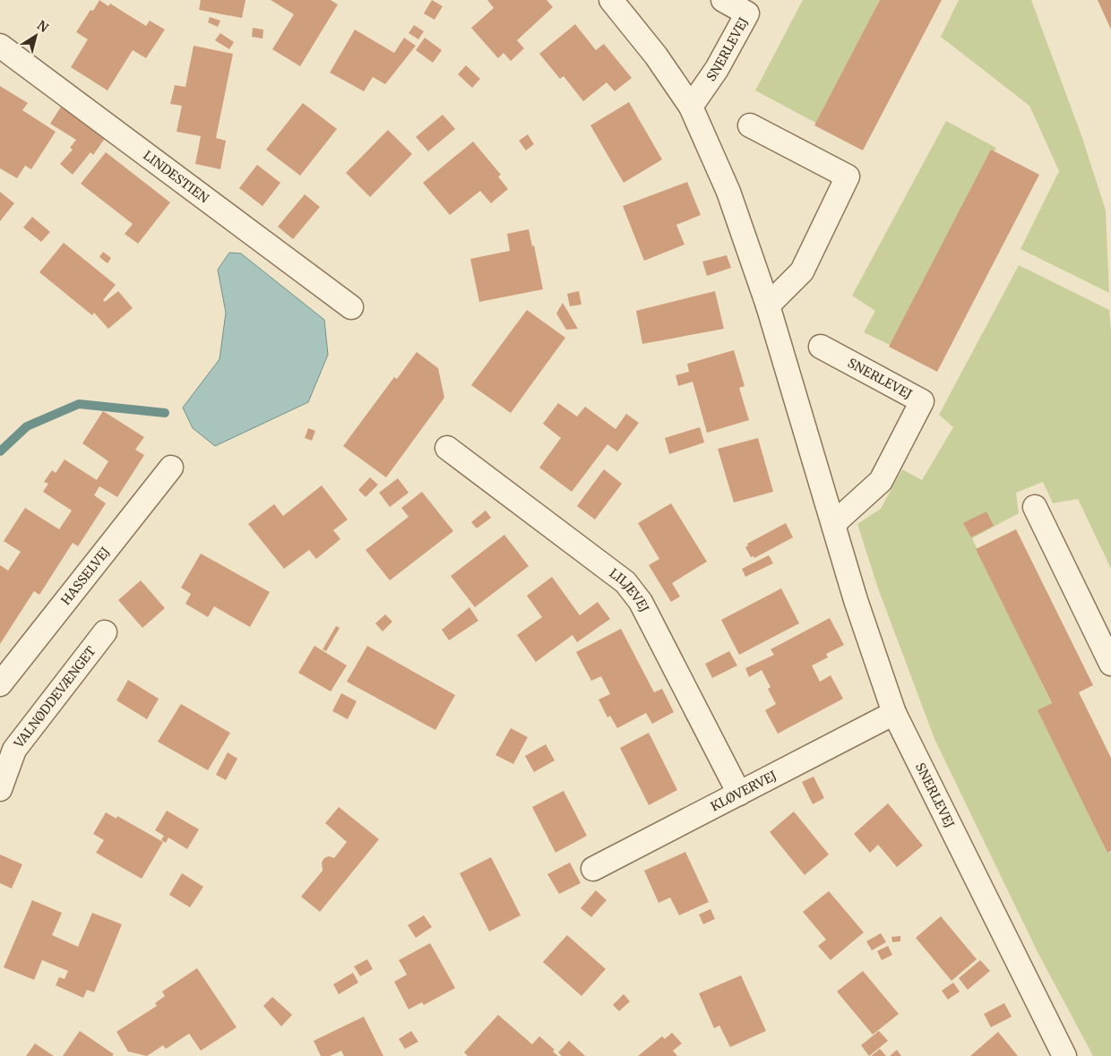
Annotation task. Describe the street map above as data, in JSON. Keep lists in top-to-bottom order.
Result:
{
  "streets": {
    "street": [
      "SNERLEVEJ",
      "LINDESTIEN",
      "HASSELVEJ",
      "LILJEVEJ",
      "VALNØDDEVÆNGET",
      "KLØVERVEJ"
    ]
  },
  "crossings": [
    ["SNERLEVEJ", "KLØVERVEJ"],
    ["LILJEVEJ", "KLØVERVEJ"]
  ],
  "north": "top right"
}
